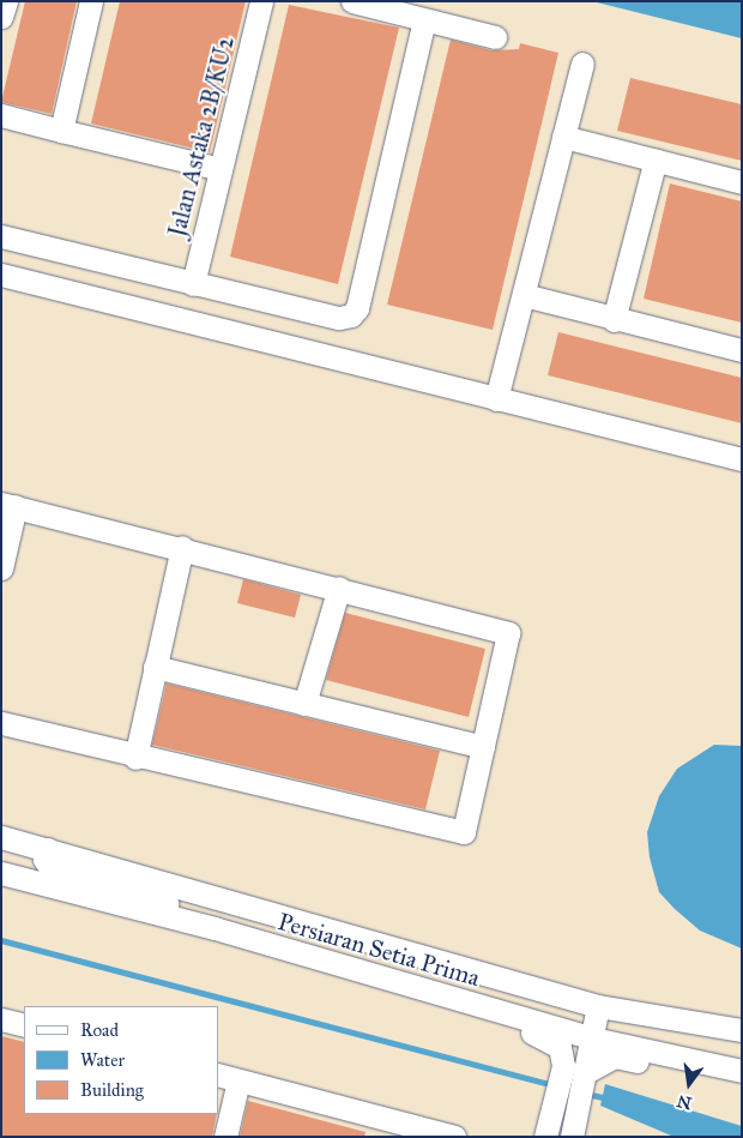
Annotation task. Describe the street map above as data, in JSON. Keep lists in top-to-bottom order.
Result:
{
  "streets": {
    "street": ["Jalan Astaka 2B/KU2", "Persiaran Setia Prima"]
  },
  "legend": ["Road", "Water", "Building"],
  "north": "bottom"
}
